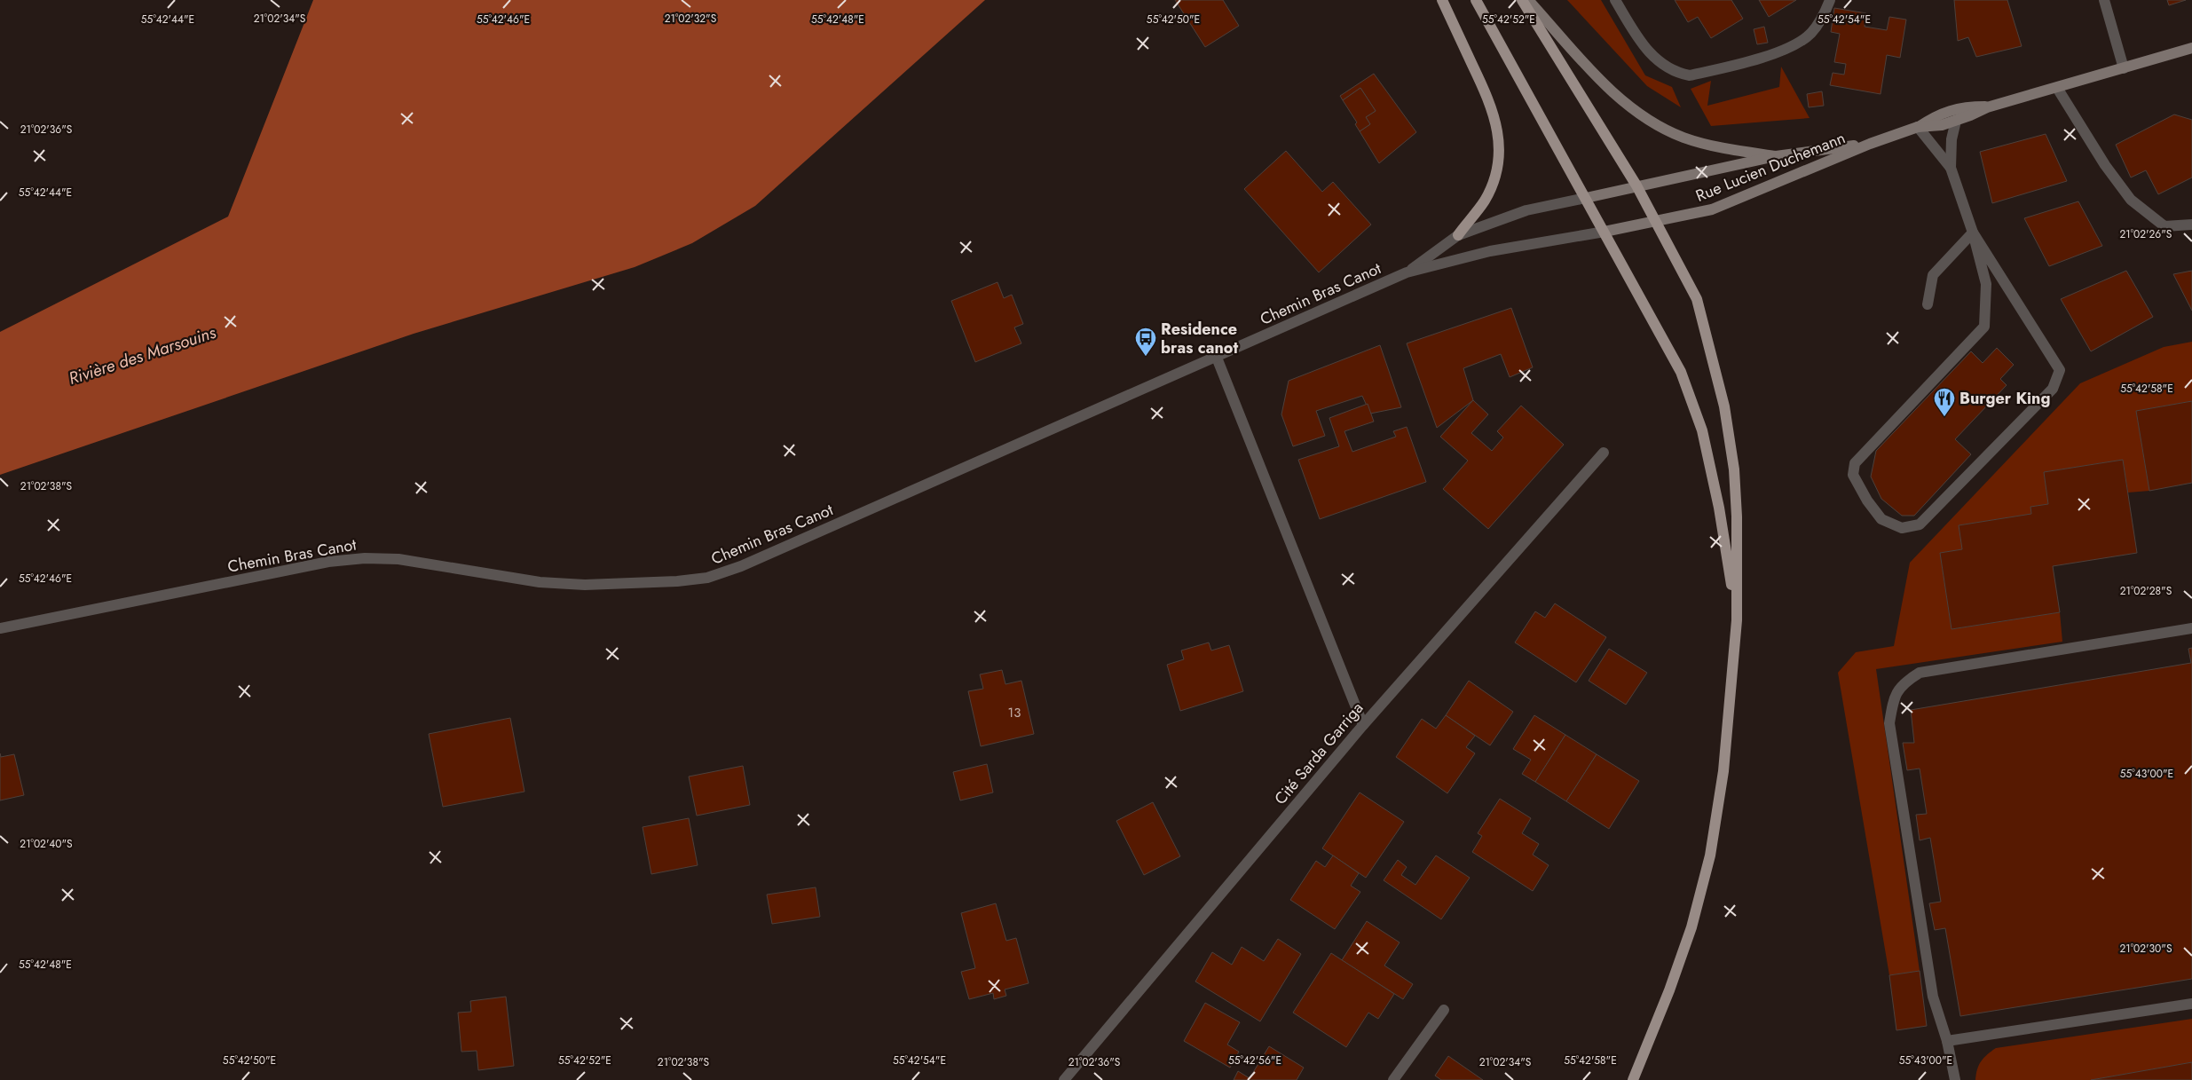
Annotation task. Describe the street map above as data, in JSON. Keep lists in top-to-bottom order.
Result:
{
  "streets": {
    "main road": ["Rue Lucien Duchemann"],
    "street": ["Chemin Bras Canot", "Cité Sarda Garriga"]
  },
  "crossings": [
    ["Rue Lucien Duchemann", "Chemin Bras Canot"]
  ],
  "water": ["Rivière des Marsouins"],
  "places": {
    "bus stop": ["Residence bras canot"],
    "restaurant": ["Burger King"]
  },
  "house_numbers": ["13"],
  "coordinates": [
    "21°02'34\"S",
    "21°02'32\"S",
    "55°42'44\"E",
    "55°42'46\"E",
    "55°42'48\"E",
    "55°42'50\"E",
    "55°42'52\"E",
    "55°42'54\"E",
    "21°02'36\"S",
    "21°02'26\"S",
    "55°42'58\"E",
    "21°02'38\"S",
    "21°02'28\"S",
    "55°43'00\"E",
    "21°02'40\"S",
    "21°02'30\"S",
    "55°42'56\"E"
  ]
}
